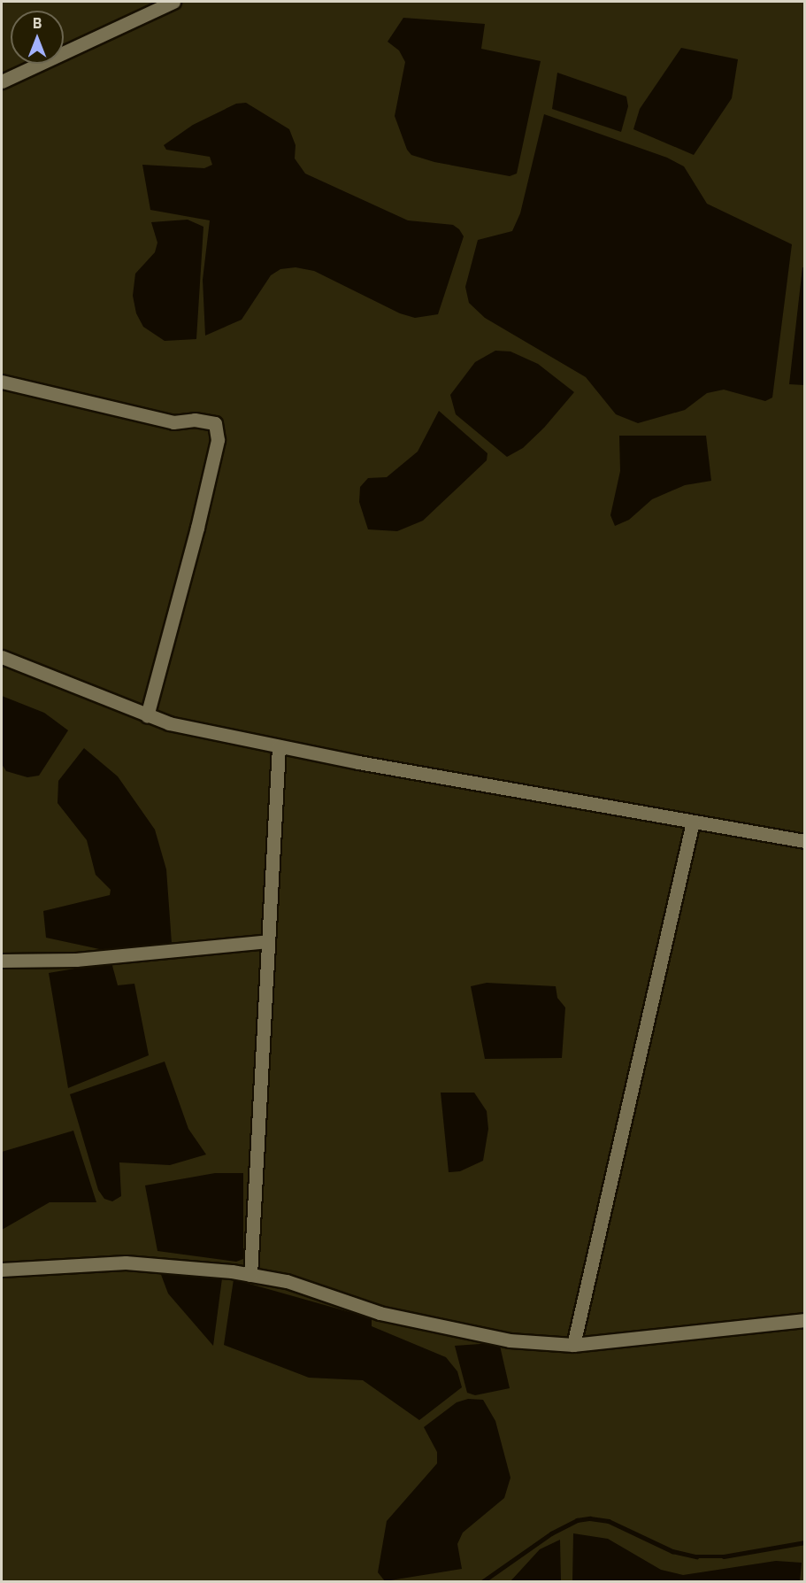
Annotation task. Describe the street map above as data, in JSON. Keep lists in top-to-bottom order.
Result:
{
  "north": "top"
}
